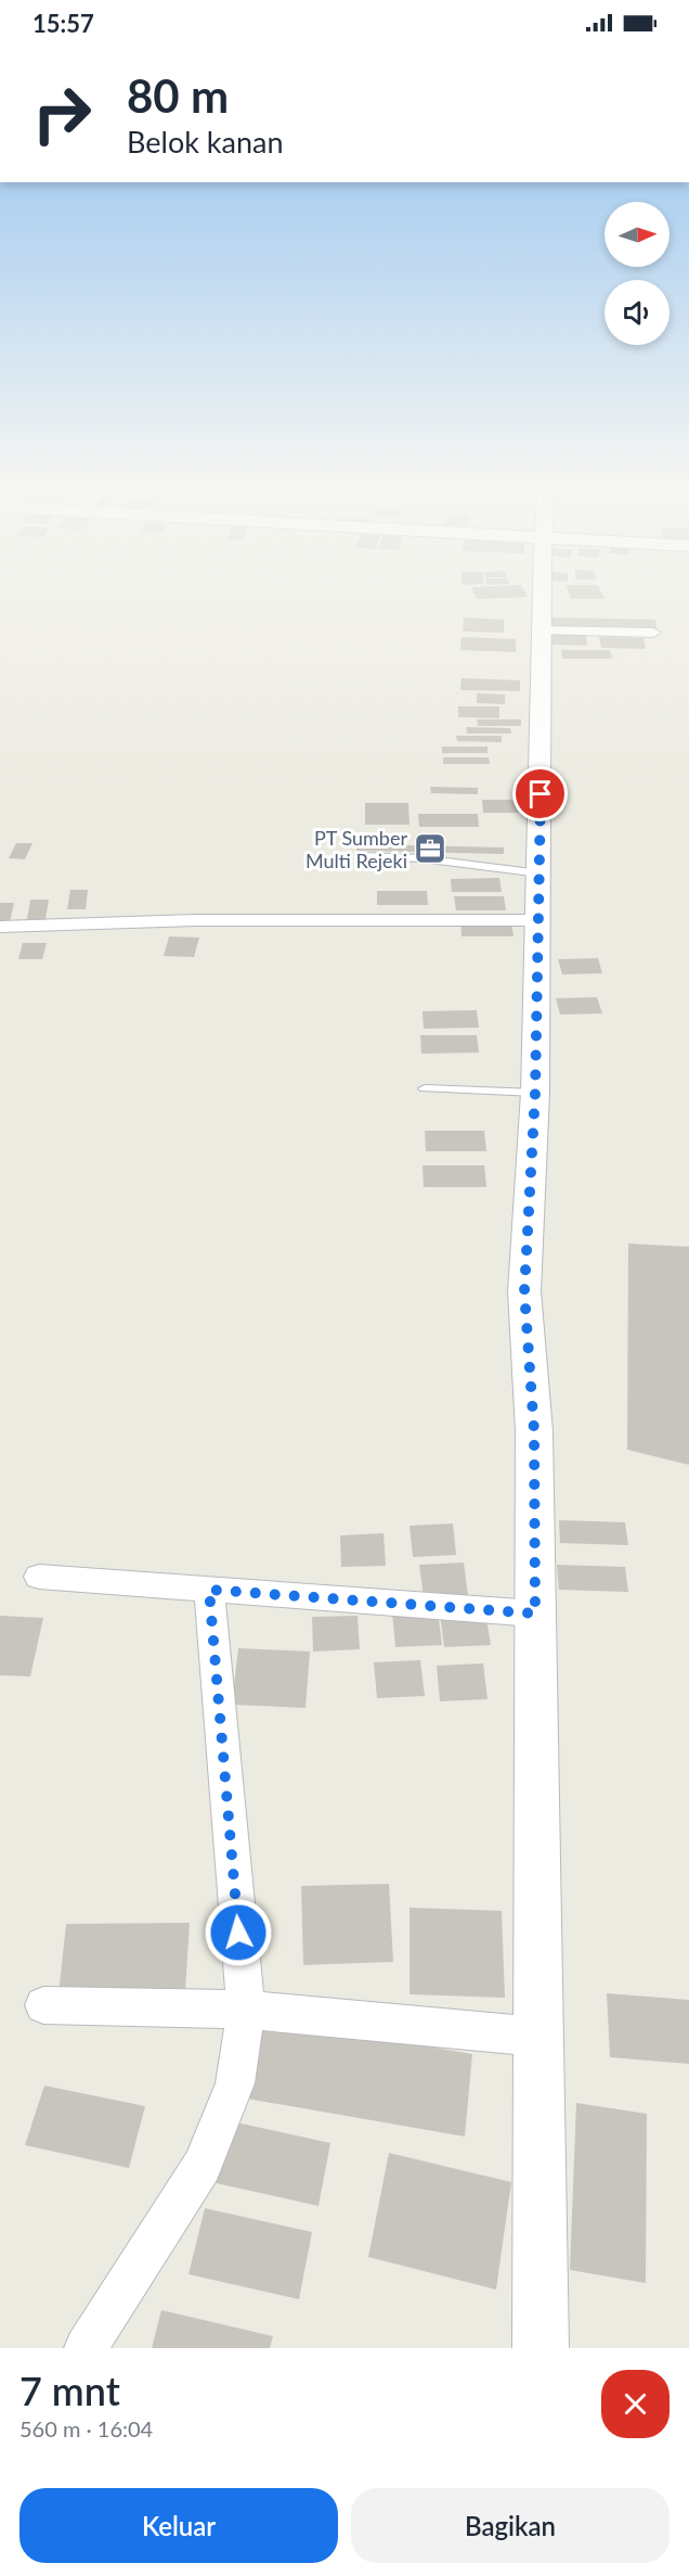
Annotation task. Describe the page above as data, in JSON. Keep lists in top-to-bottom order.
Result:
{
  "places": {
    "office": ["PT Sumber Multi Rejeki"]
  },
  "north": "right",
  "page": {
    "status": "15:57",
    "turn": ["80 m", "Belok kanan"],
    "heading": ["7 mnt", "560 m · 16:04"],
    "buttons": ["Keluar", "Bagikan"]
  }
}
